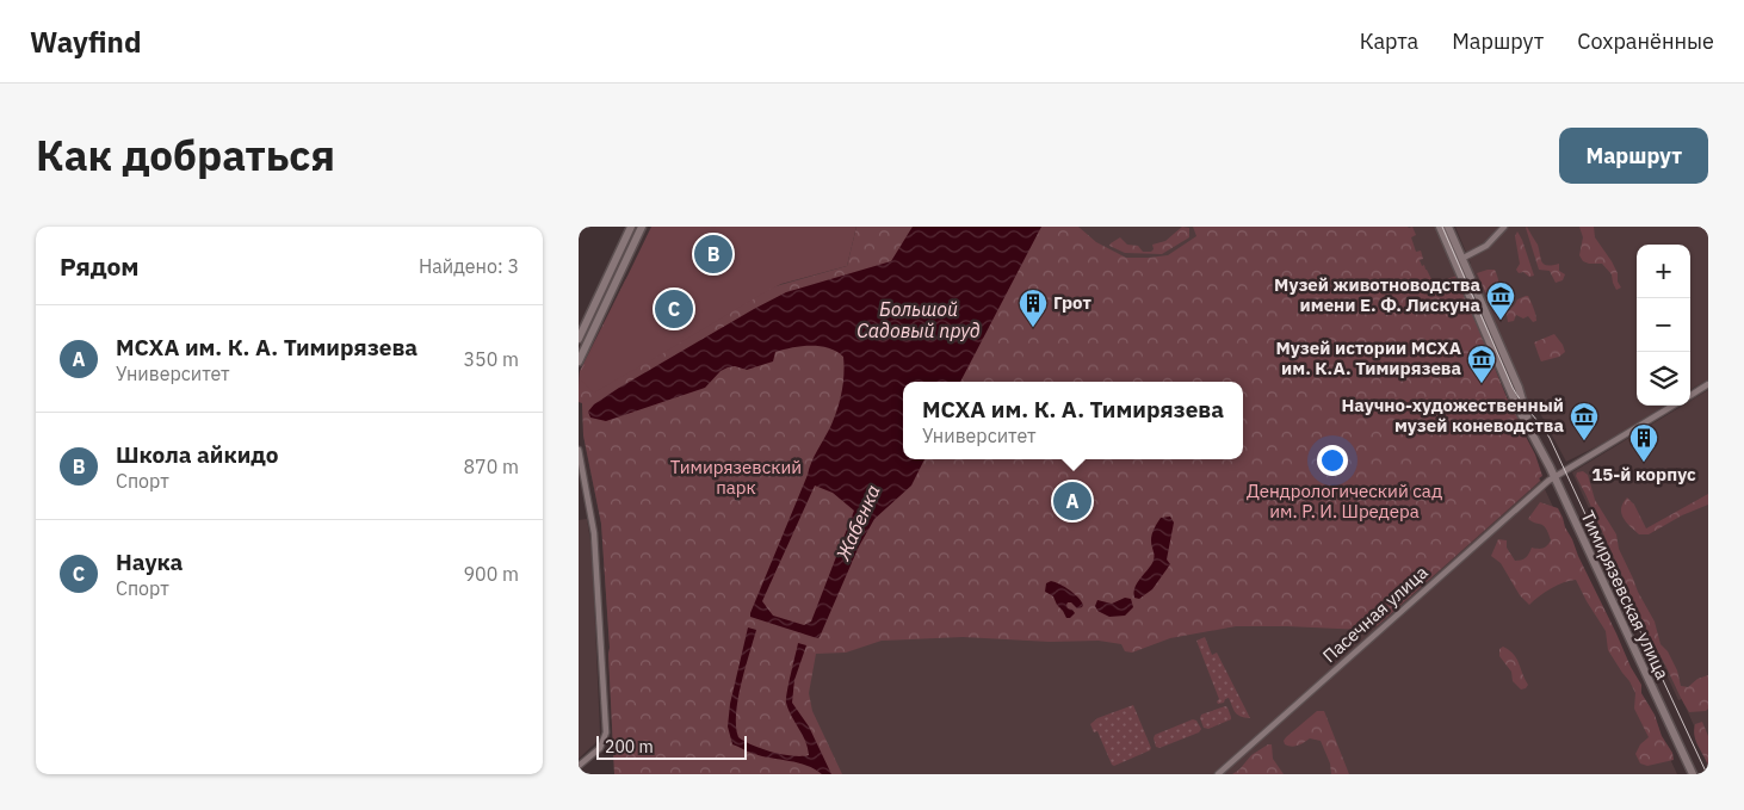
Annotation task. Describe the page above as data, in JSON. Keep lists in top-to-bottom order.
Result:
{
  "streets": {
    "main road": ["Тимирязевская улица"],
    "street": ["Пасечная улица"]
  },
  "crossings": [
    ["Тимирязевская улица", "Пасечная улица"]
  ],
  "water": ["Большой Садовый пруд", "Жабенка"],
  "parks": ["Тимирязевский парк", "Дендрологический сад им. Р. И. Шредера"],
  "places": {
    "museum": ["Музей животноводства имени Е. Ф. Лискуна", "Музей истории МСХА им. К.А. Тимирязева", "Научно-художественный музей коневодства"],
    "building": ["Грот", "15-й корпус"]
  },
  "scale_bar": "200 m",
  "page": {
    "header": "Wayfind",
    "nav": ["Карта", "Маршрут", "Сохранённые"],
    "title": "Как добраться",
    "buttons": "Маршрут",
    "heading": ["Рядом", "Найдено: 3"],
    "pins": ["B", "C", "A"],
    "map_buttons": ["+", "−"],
    "list": [
      {
        "mark": "A",
        "name": "МСХА им. К. А. Тимирязева",
        "note": "Университет",
        "value": "350 m"
      },
      {
        "mark": "B",
        "name": "Школа айкидо",
        "note": "Спорт",
        "value": "870 m"
      },
      {
        "mark": "C",
        "name": "Наука",
        "note": "Спорт",
        "value": "900 m"
      }
    ],
    "popup": ["МСХА им. К. А. Тимирязева", "Университет"],
    "scale": "200 m"
  }
}
